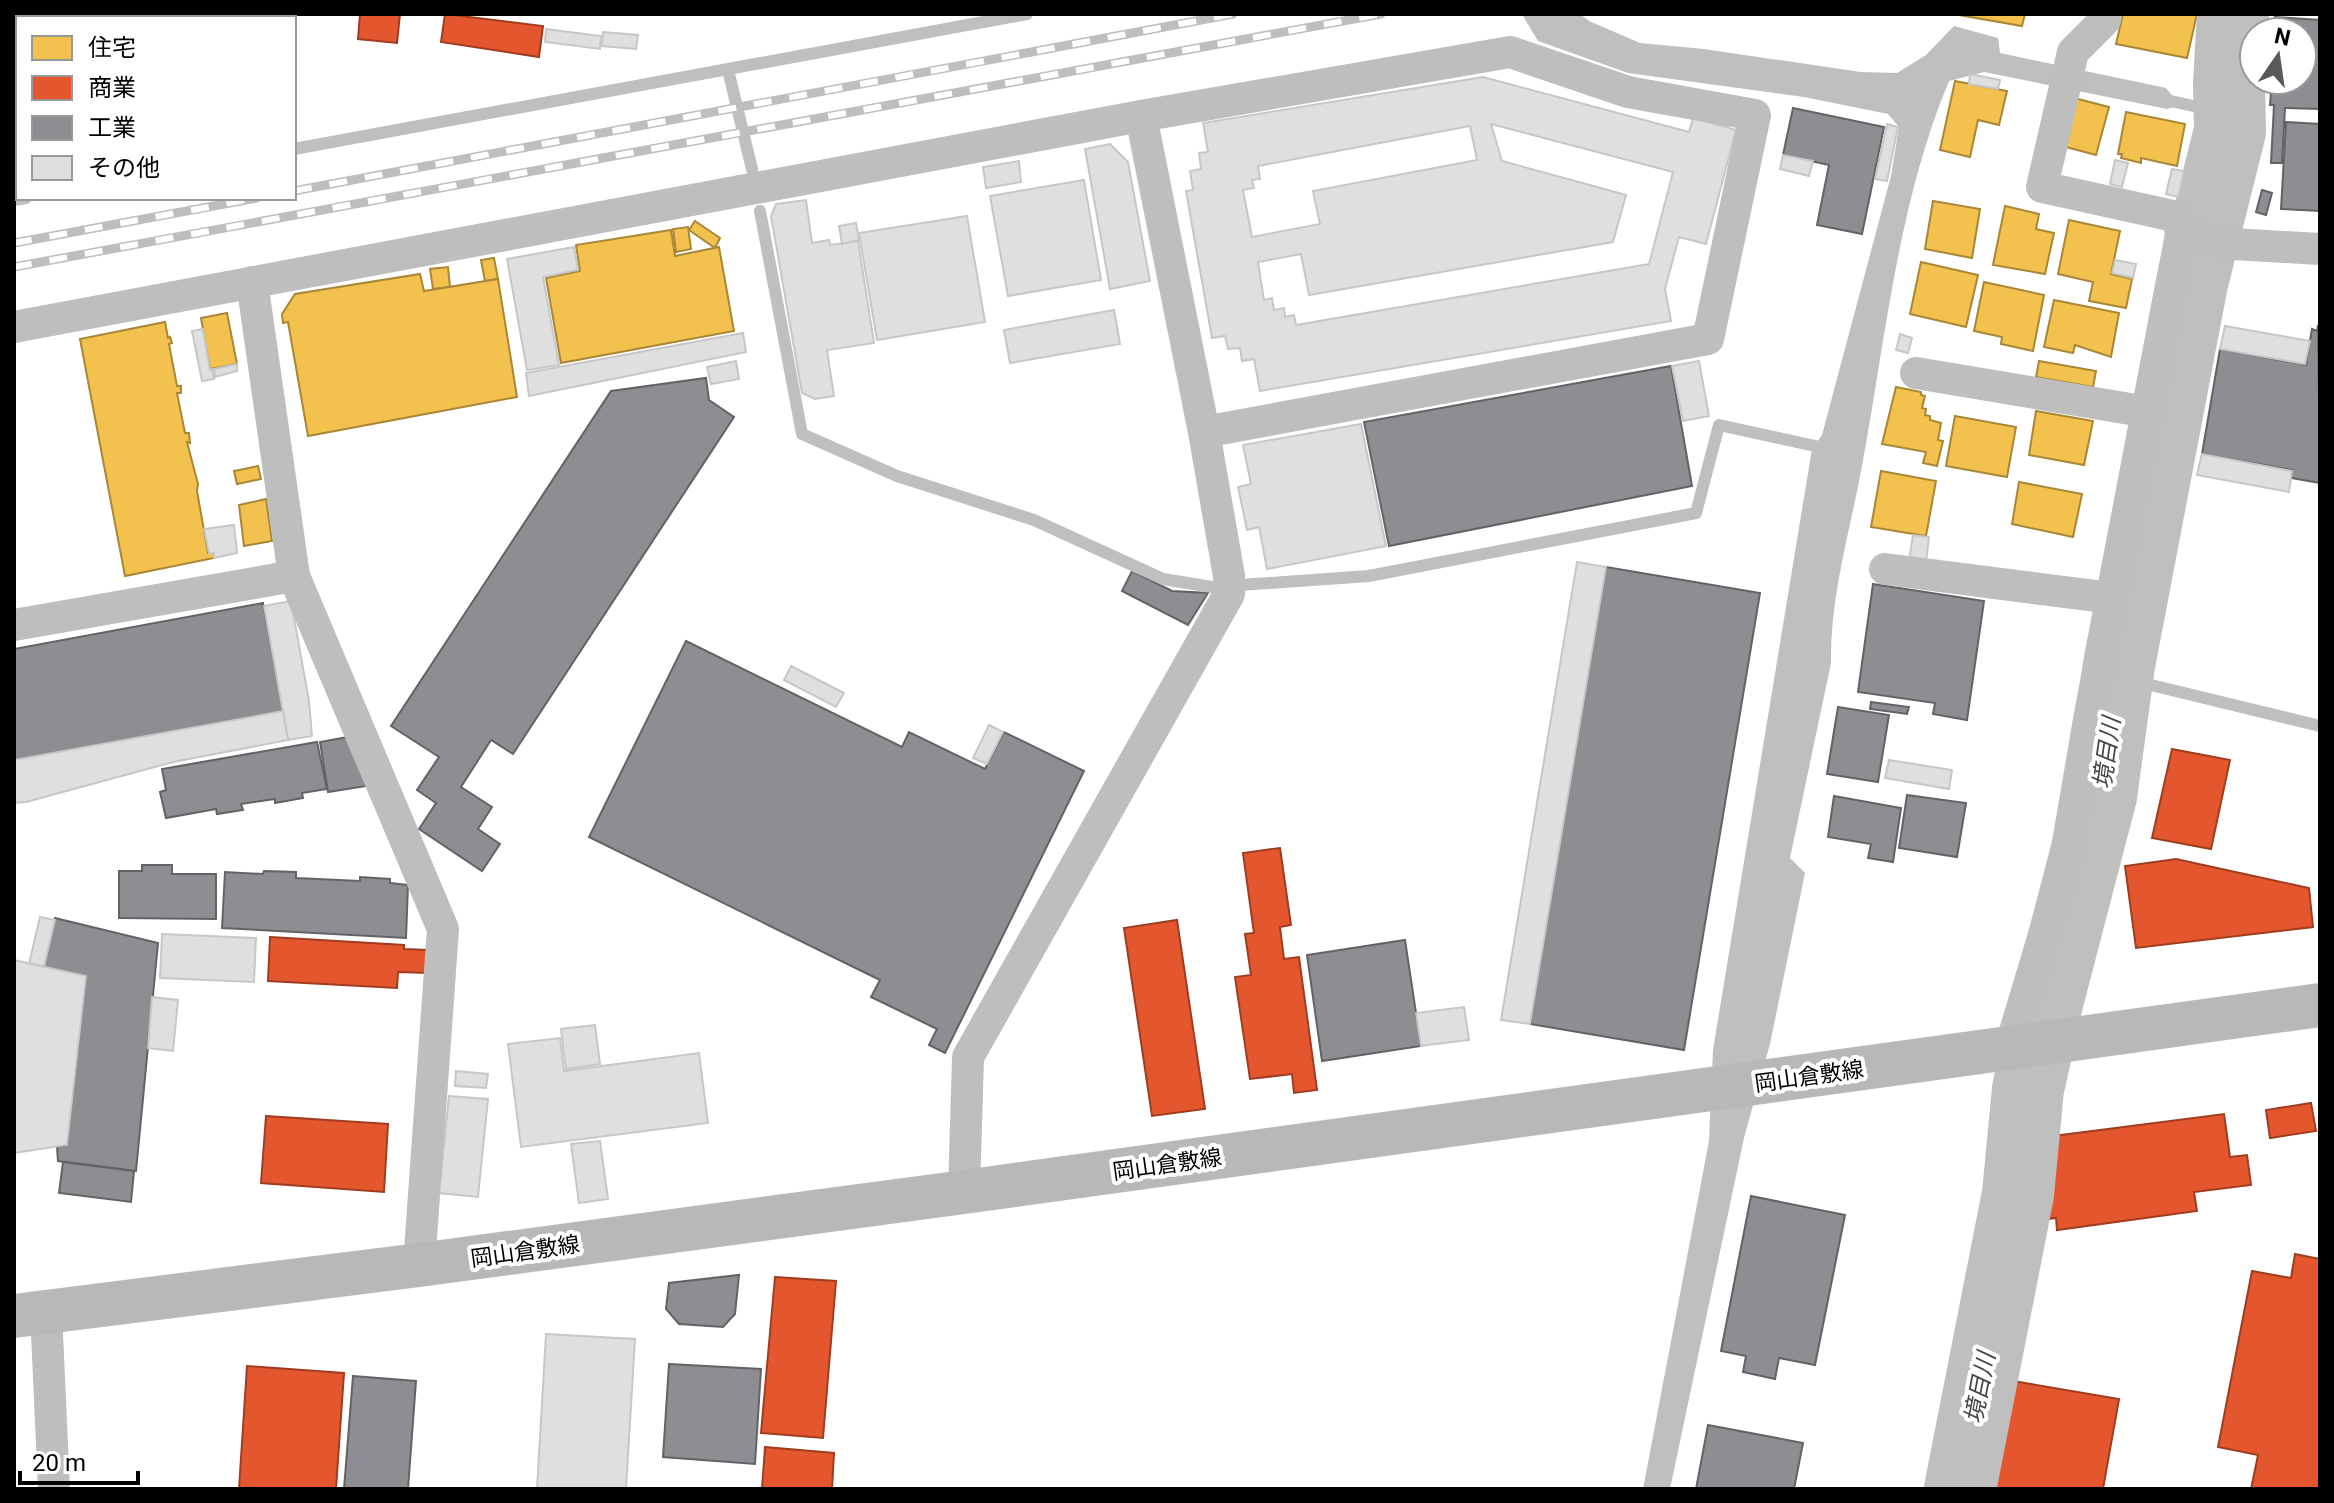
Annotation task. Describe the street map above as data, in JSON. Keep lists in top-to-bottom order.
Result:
{
  "streets": {
    "main road": ["岡山倉敷線"]
  },
  "water": ["境目川"],
  "legend": [
    "住宅",
    "商業",
    "工業",
    "その他"
  ],
  "scale_bar": "20 m",
  "north": "top"
}
